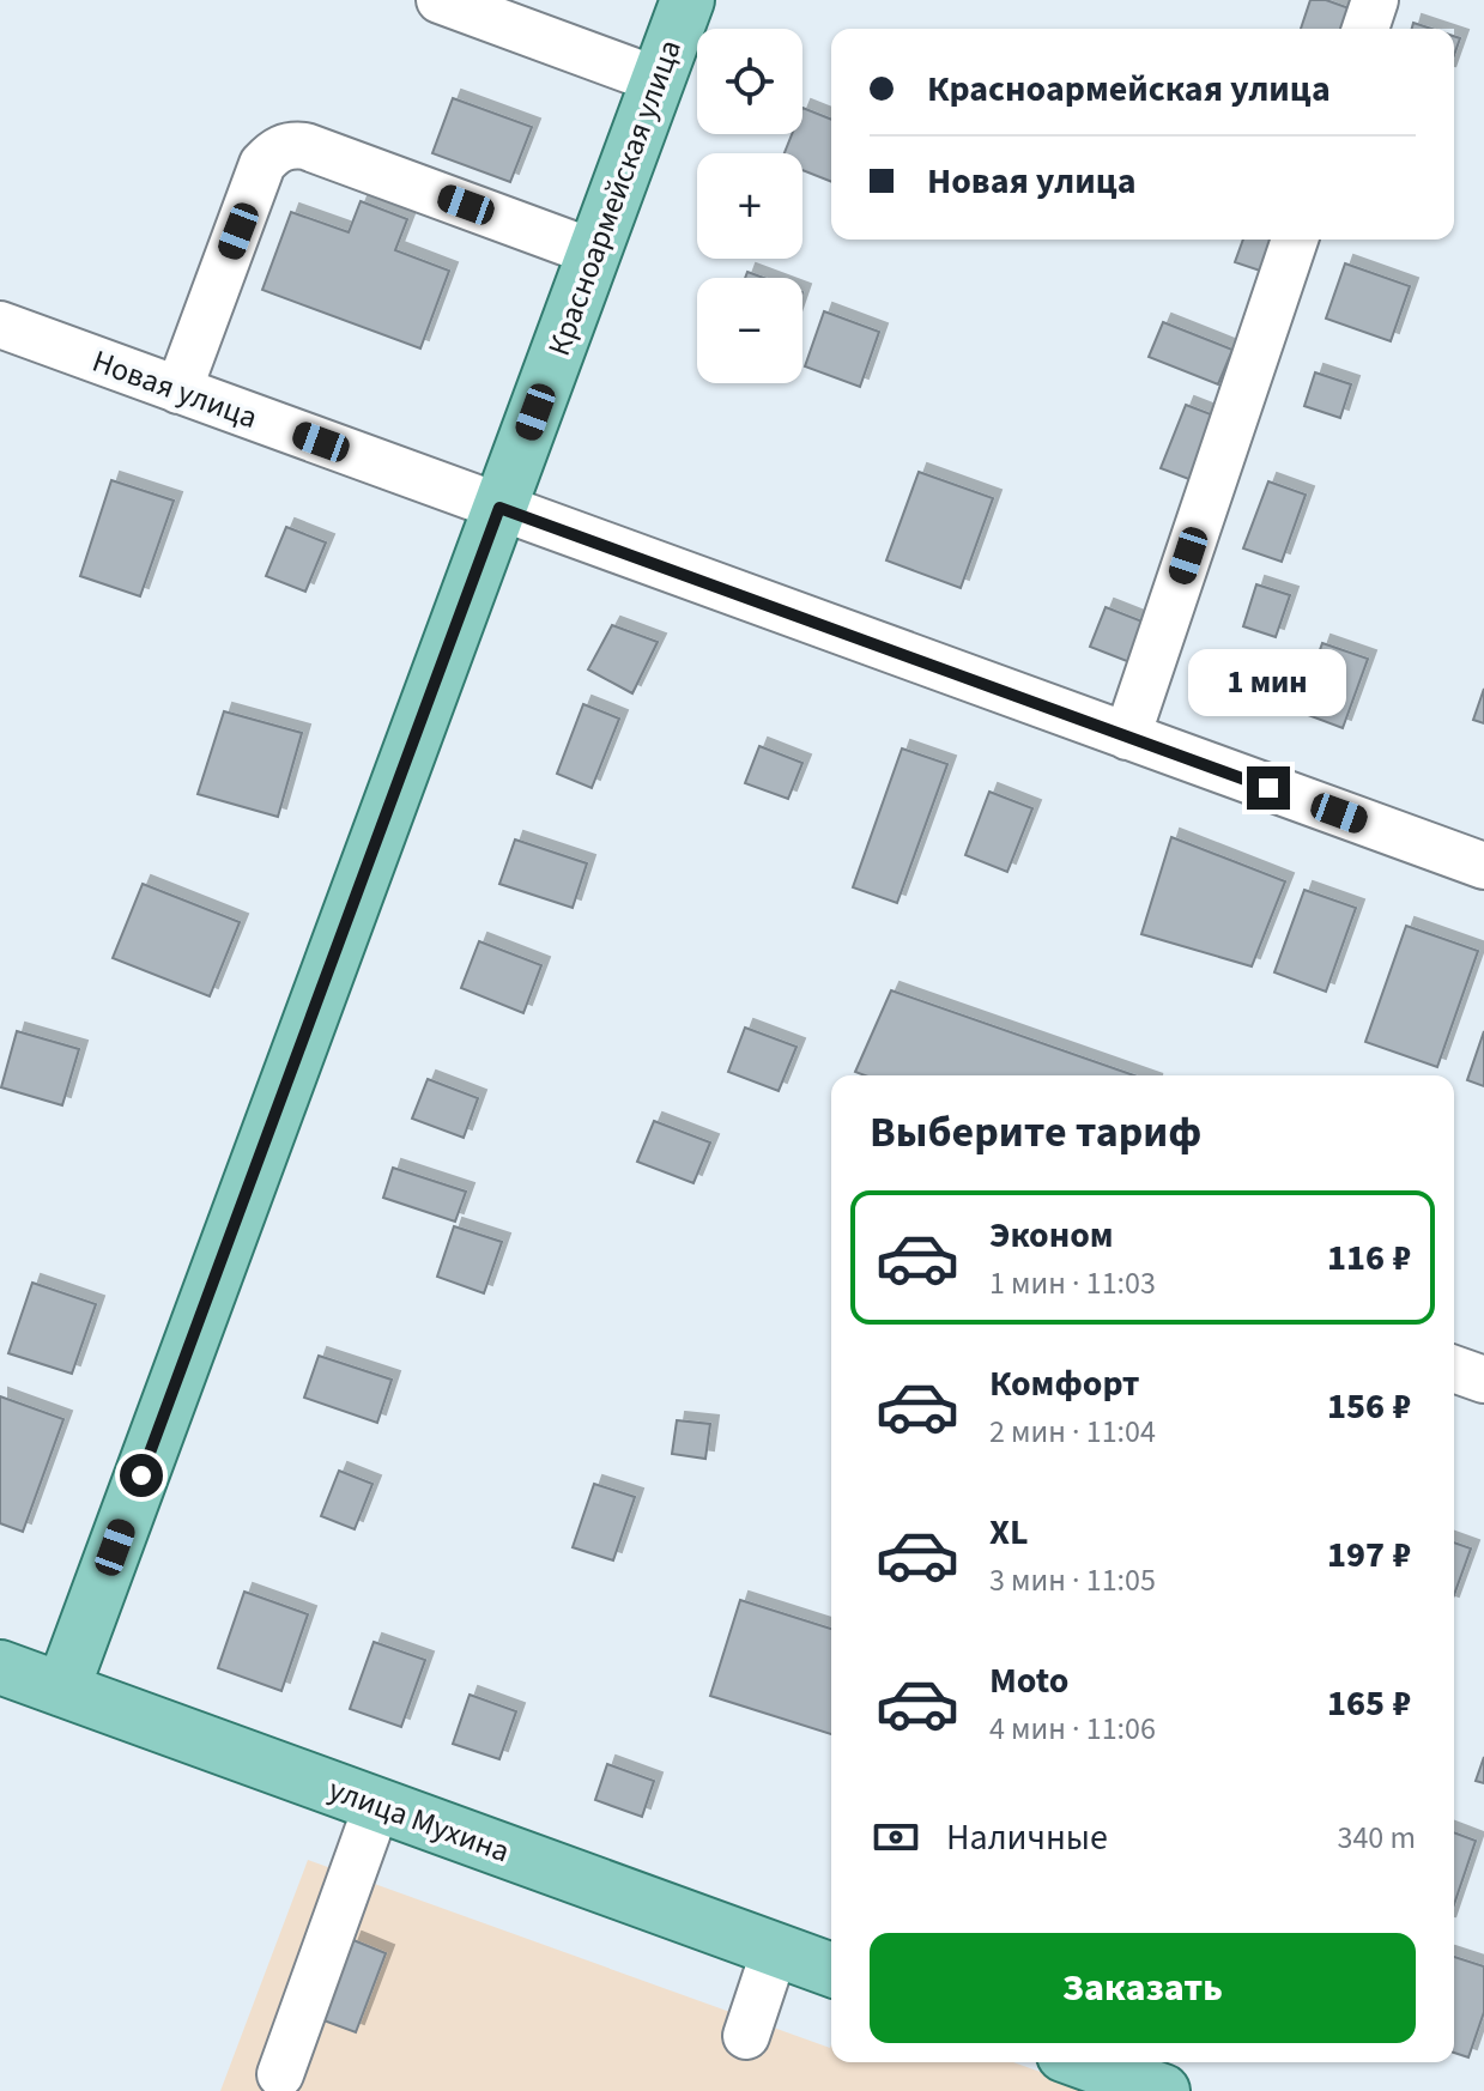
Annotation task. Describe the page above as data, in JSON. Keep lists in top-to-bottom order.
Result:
{
  "streets": {
    "main road": ["Красноармейская улица", "улица Мухина"],
    "street": ["Новая улица"]
  },
  "crossings": [
    ["Красноармейская улица", "Новая улица"],
    ["Красноармейская улица", "улица Мухина"]
  ],
  "page": {
    "map_buttons": ["+", "−"],
    "banner": ["Красноармейская улица", "Новая улица"],
    "bubble": "1 мин",
    "heading": "Выберите тариф",
    "list": [
      {
        "name": "Эконом",
        "note": "1 мин · 11:03",
        "value": "116 ₽"
      },
      {
        "name": "Комфорт",
        "note": "2 мин · 11:04",
        "value": "156 ₽"
      },
      {
        "name": "XL",
        "note": "3 мин · 11:05",
        "value": "197 ₽"
      },
      {
        "name": "Moto",
        "note": "4 мин · 11:06",
        "value": "165 ₽"
      }
    ],
    "pay": ["Наличные", "340 m"],
    "buttons": "Заказать"
  }
}
